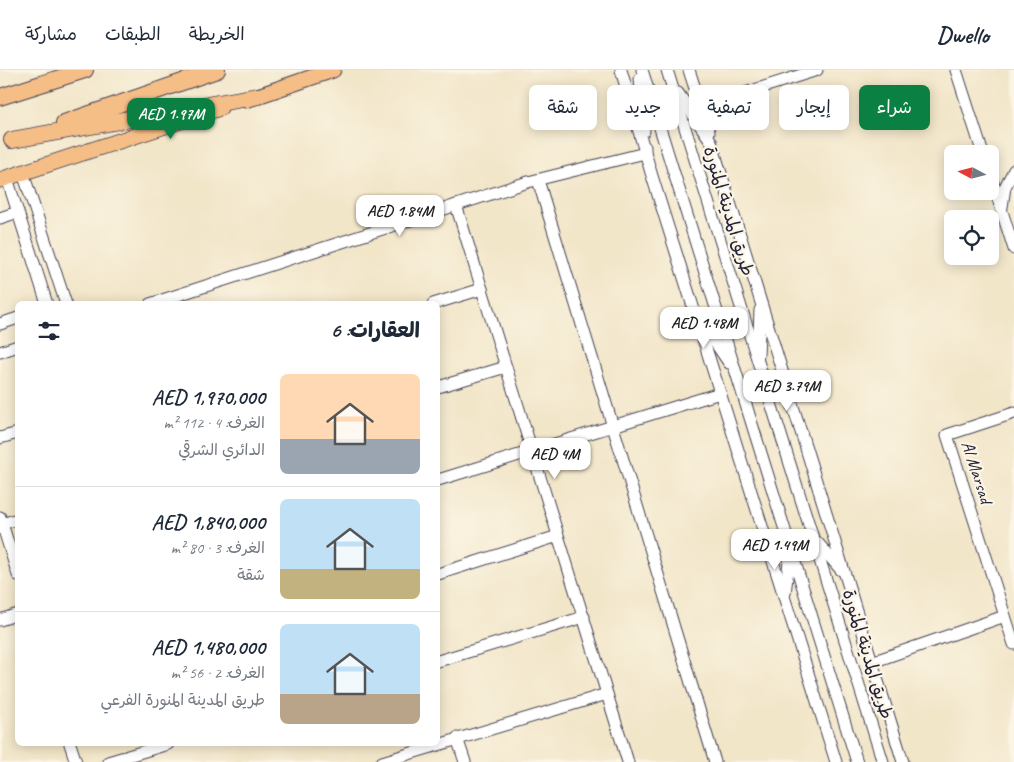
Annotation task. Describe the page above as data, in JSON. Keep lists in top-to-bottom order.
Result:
{
  "streets": {
    "street": ["طريق المدينة المنورة", "Al Marsad"]
  },
  "north": "left",
  "page": {
    "header": "Dwello",
    "nav": ["الخريطة", "الطبقات", "مشاركة"],
    "chip": [
      "شراء",
      "إيجار",
      "تصفية",
      "جديد",
      "شقة"
    ],
    "price": [
      "AED 1.97M",
      "AED 1.84M",
      "AED 1.48M",
      "AED 3.79M",
      "AED 4M",
      "AED 1.49M"
    ],
    "heading": "العقارات: 6",
    "list": [
      {
        "name": "AED 1,970,000",
        "note": "الغرف: 4 · 112 m² · الدائري الشرقي"
      },
      {
        "name": "AED 1,840,000",
        "note": "الغرف: 3 · 80 m² · شقة"
      },
      {
        "name": "AED 1,480,000",
        "note": "الغرف: 2 · 56 m² · طريق المدينة المنورة الفرعي"
      }
    ]
  }
}
